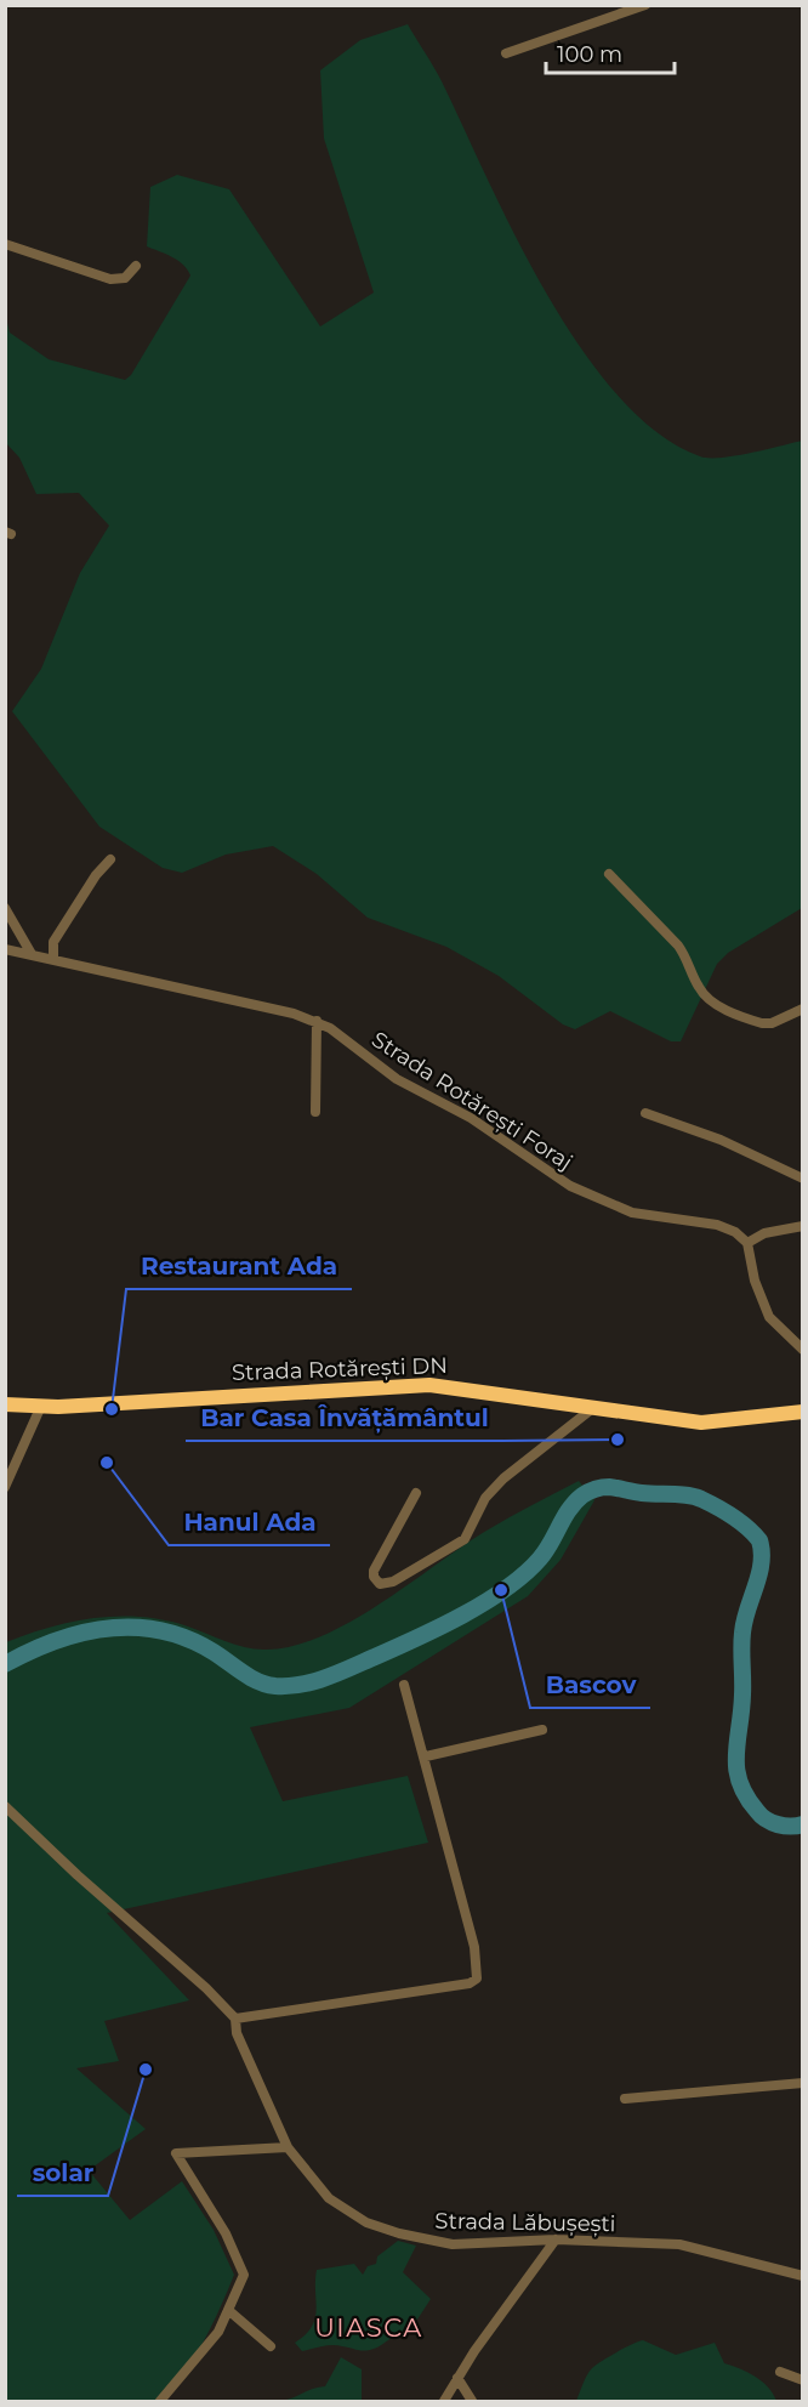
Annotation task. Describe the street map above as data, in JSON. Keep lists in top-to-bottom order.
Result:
{
  "streets": {
    "highway": ["Strada Rotărești DN"],
    "street": ["Strada Rotărești Foraj", "Strada Lăbușești"]
  },
  "districts": ["UIASCA"],
  "places": [
    "Restaurant Ada",
    "Bar Casa Învățământul",
    "Hanul Ada",
    "Bascov",
    "solar"
  ],
  "scale_bar": "100 m"
}
